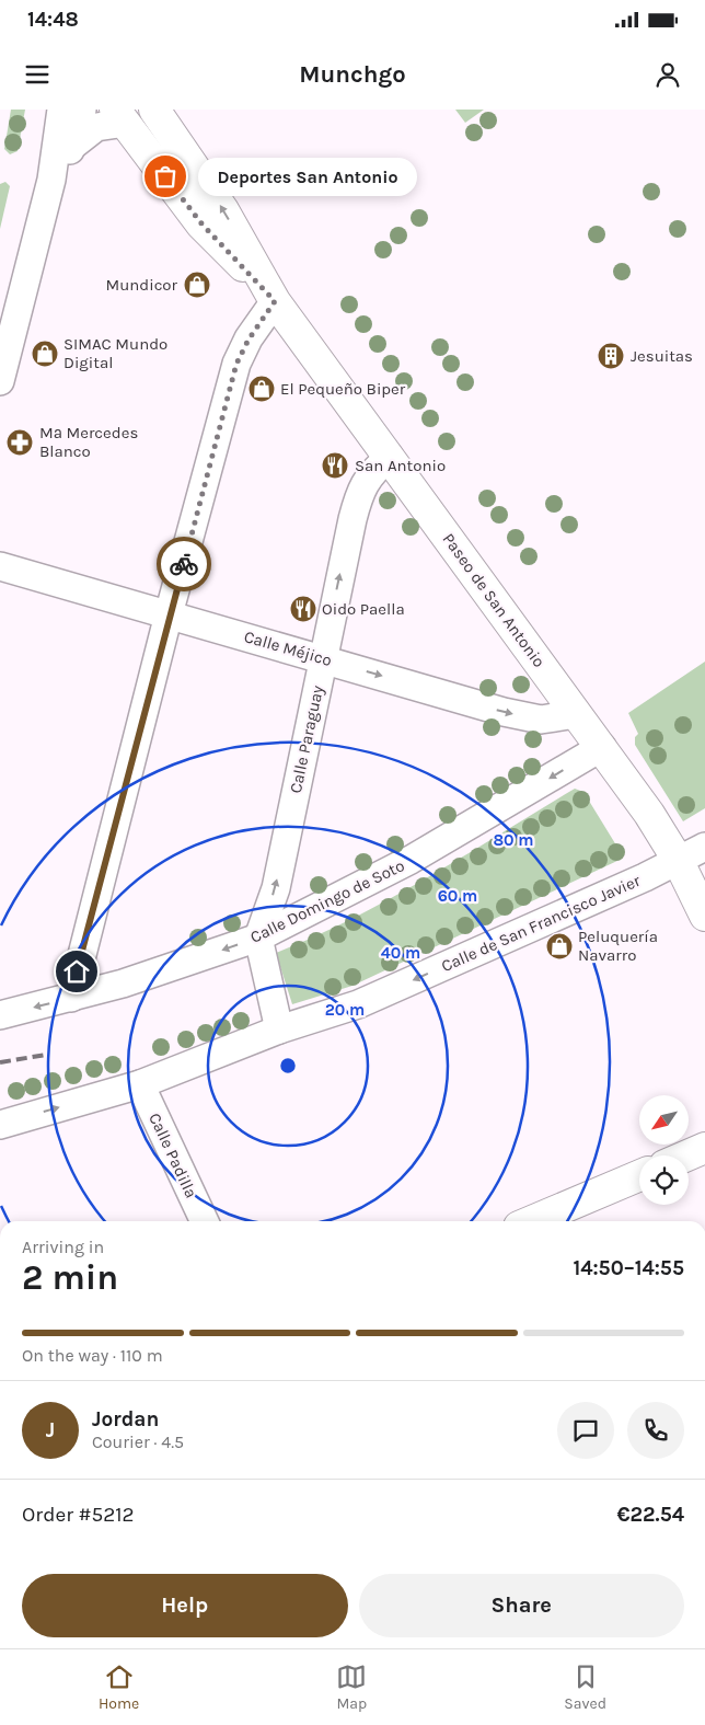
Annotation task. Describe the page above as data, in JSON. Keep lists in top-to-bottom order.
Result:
{
  "streets": {
    "main road": ["Paseo de San Antonio"],
    "street": [
      "Calle Méjico",
      "Calle Paraguay",
      "Calle Domingo de Soto",
      "Calle de San Francisco Javier",
      "Calle Padilla"
    ]
  },
  "crossings": [
    ["Paseo de San Antonio", "Calle Méjico"],
    ["Paseo de San Antonio", "Calle Paraguay"],
    ["Paseo de San Antonio", "Calle Domingo de Soto"],
    ["Paseo de San Antonio", "Calle de San Francisco Javier"],
    ["Calle Méjico", "Calle Paraguay"],
    ["Calle Paraguay", "Calle Domingo de Soto"],
    ["Calle de San Francisco Javier", "Calle Padilla"]
  ],
  "one_way": ["Calle Méjico", "Calle Domingo de Soto"],
  "places": {
    "other": ["Deportes San Antonio"],
    "shop": [
      "Mundicor",
      "SIMAC Mundo Digital",
      "El Pequeño Biper",
      "Peluquería Navarro"
    ],
    "building": ["Jesuitas"],
    "pharmacy": ["Mª Mercedes Blanco"],
    "restaurant": ["San Antonio", "Oido Paella"]
  },
  "north": "bottom left",
  "page": {
    "status": "14:48",
    "header": "Munchgo",
    "bubble": "Deportes San Antonio",
    "heading": ["2 min", "Arriving in", "14:50–14:55"],
    "panel": [
      "Jordan",
      "Courier · 4.5",
      "Order #5212",
      "€22.54"
    ],
    "bar": "On the way · 110 m",
    "round": "J",
    "buttons": ["Help", "Share"],
    "tabs": ["Home", "Map", "Saved"]
  },
  "rings": [
    "80 m",
    "60 m",
    "40 m",
    "20 m"
  ]
}
